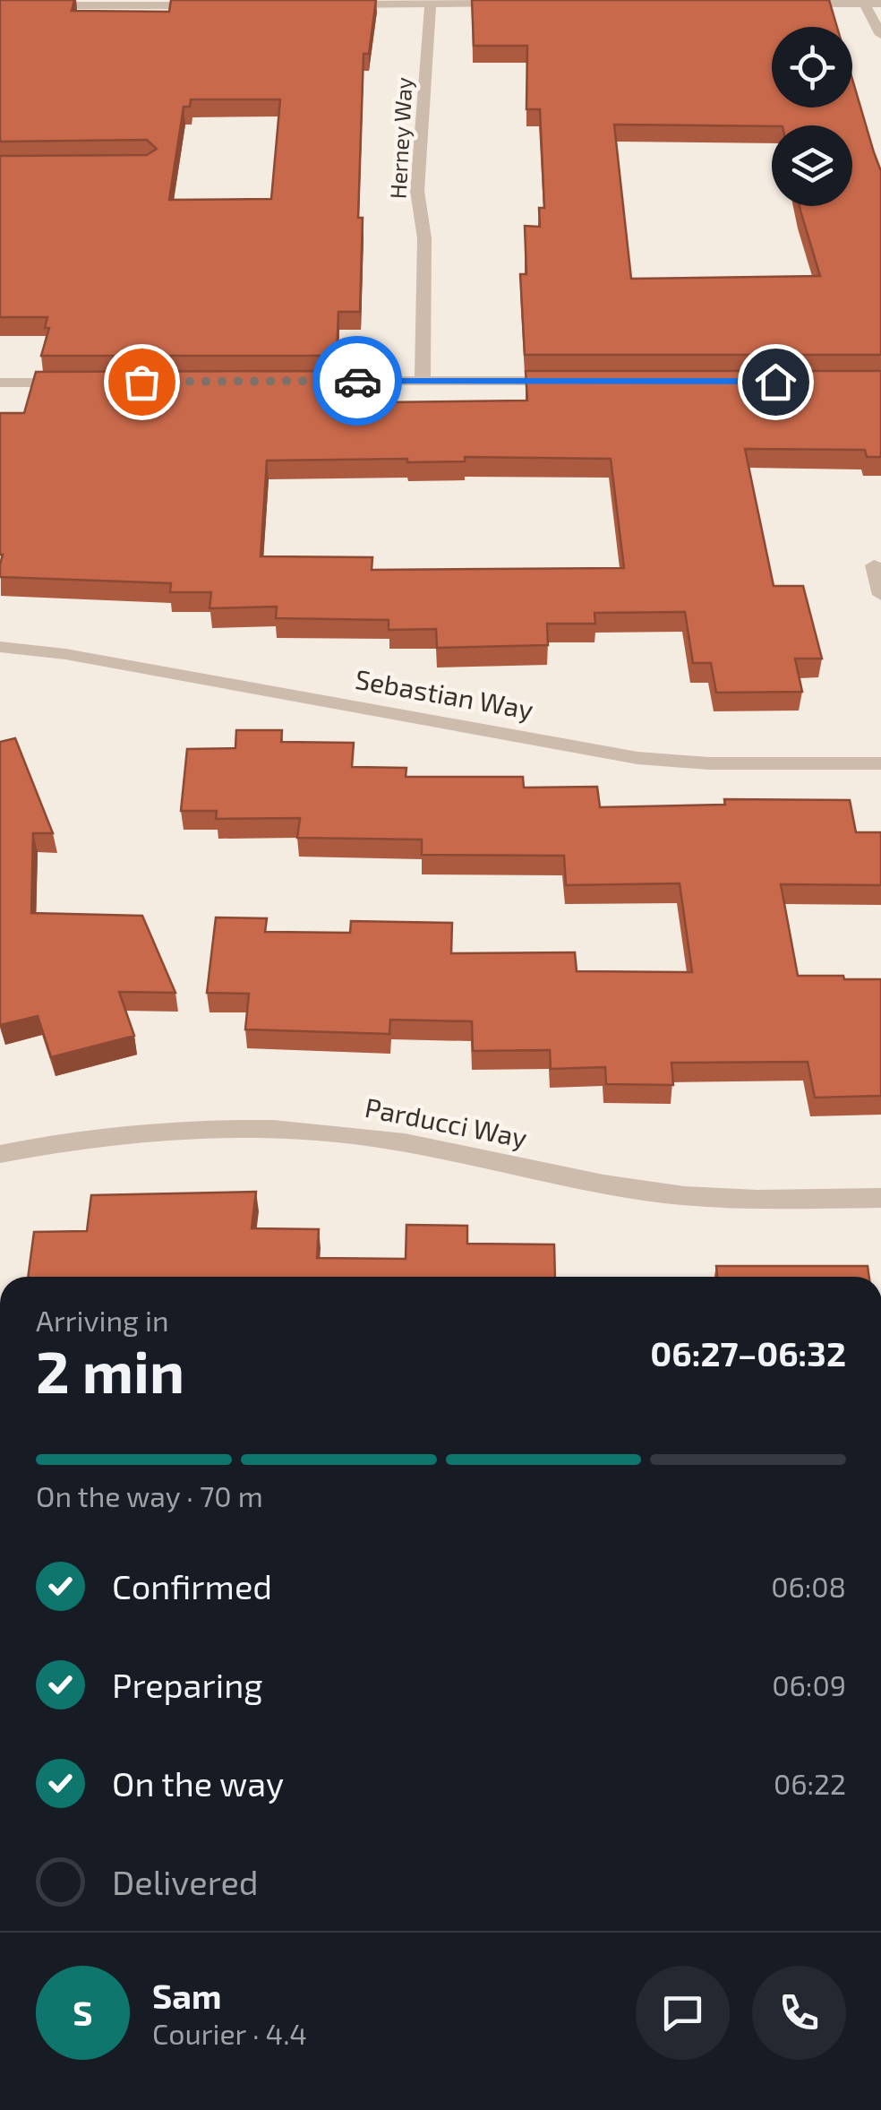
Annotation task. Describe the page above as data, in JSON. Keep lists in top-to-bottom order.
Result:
{
  "streets": {
    "street": ["Herney Way", "Sebastian Way", "Parducci Way"]
  },
  "page": {
    "heading": ["2 min", "Arriving in", "06:27–06:32"],
    "panel": ["Sam", "Courier · 4.4"],
    "bar": "On the way · 70 m",
    "list": [
      ["Confirmed", "06:08"],
      ["Preparing", "06:09"],
      ["On the way", "06:22"],
      "Delivered"
    ],
    "round": "S"
  }
}
